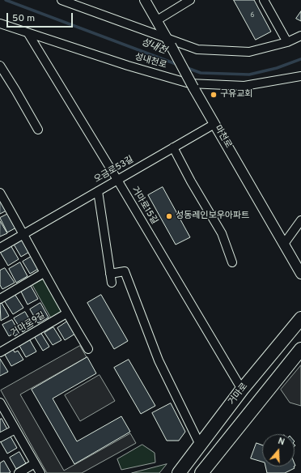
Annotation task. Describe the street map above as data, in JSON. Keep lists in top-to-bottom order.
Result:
{
  "streets": {
    "main road": ["거마로"],
    "street": [
      "성내천로",
      "마천로",
      "오금로53길",
      "거마로15길",
      "거마로9길"
    ]
  },
  "crossings": [
    ["성내천로", "거마로15길"],
    ["마천로", "오금로53길"],
    ["오금로53길", "거마로15길"],
    ["거마로15길", "거마로"]
  ],
  "water": ["성내천"],
  "places": ["구유교회", "성동레인보우아파트"],
  "house_numbers": ["6"],
  "scale_bar": "50 m",
  "north": "top"
}
